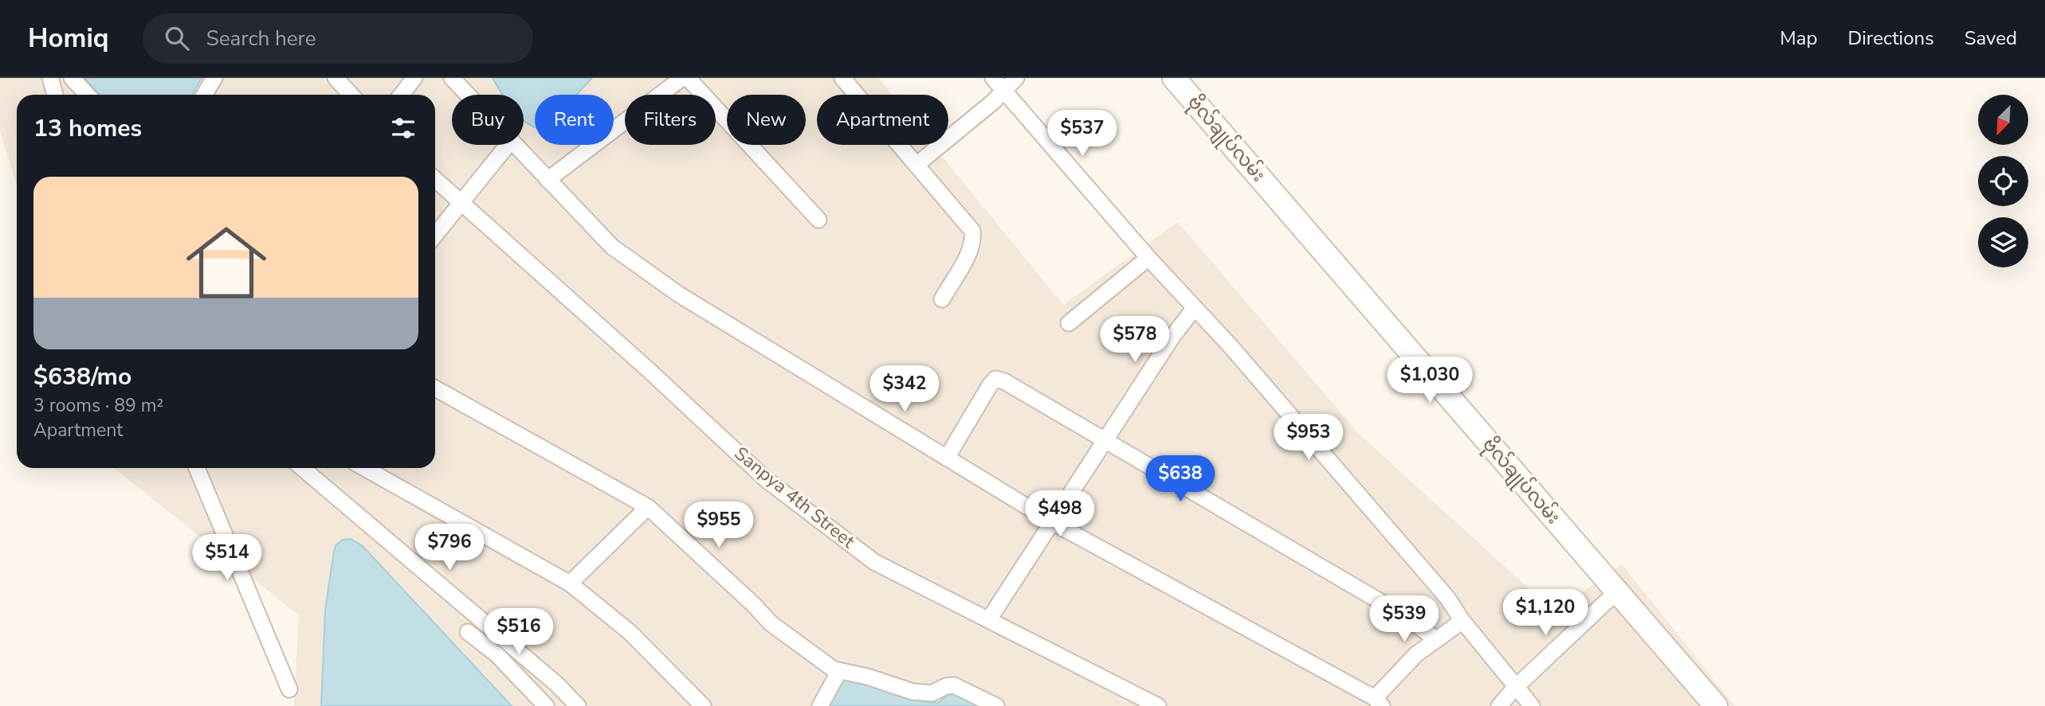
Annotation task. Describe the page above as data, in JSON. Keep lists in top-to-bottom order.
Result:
{
  "streets": {
    "street": ["ဗိုလ်ချုပ်လမ်း", "Sanpya 4th Street"]
  },
  "north": "bottom left",
  "page": {
    "header": "Homiq",
    "search": "Search here",
    "nav": ["Map", "Directions", "Saved"],
    "chip": [
      "Buy",
      "Rent",
      "Filters",
      "New",
      "Apartment"
    ],
    "heading": "13 homes",
    "price": [
      "$537",
      "$578",
      "$1,030",
      "$342",
      "$953",
      "$638",
      "$498",
      "$955",
      "$796",
      "$514",
      "$1,120",
      "$539",
      "$516"
    ],
    "list": [
      {
        "name": "$638/mo",
        "note": "3 rooms · 89 m² · Apartment"
      }
    ]
  }
}
